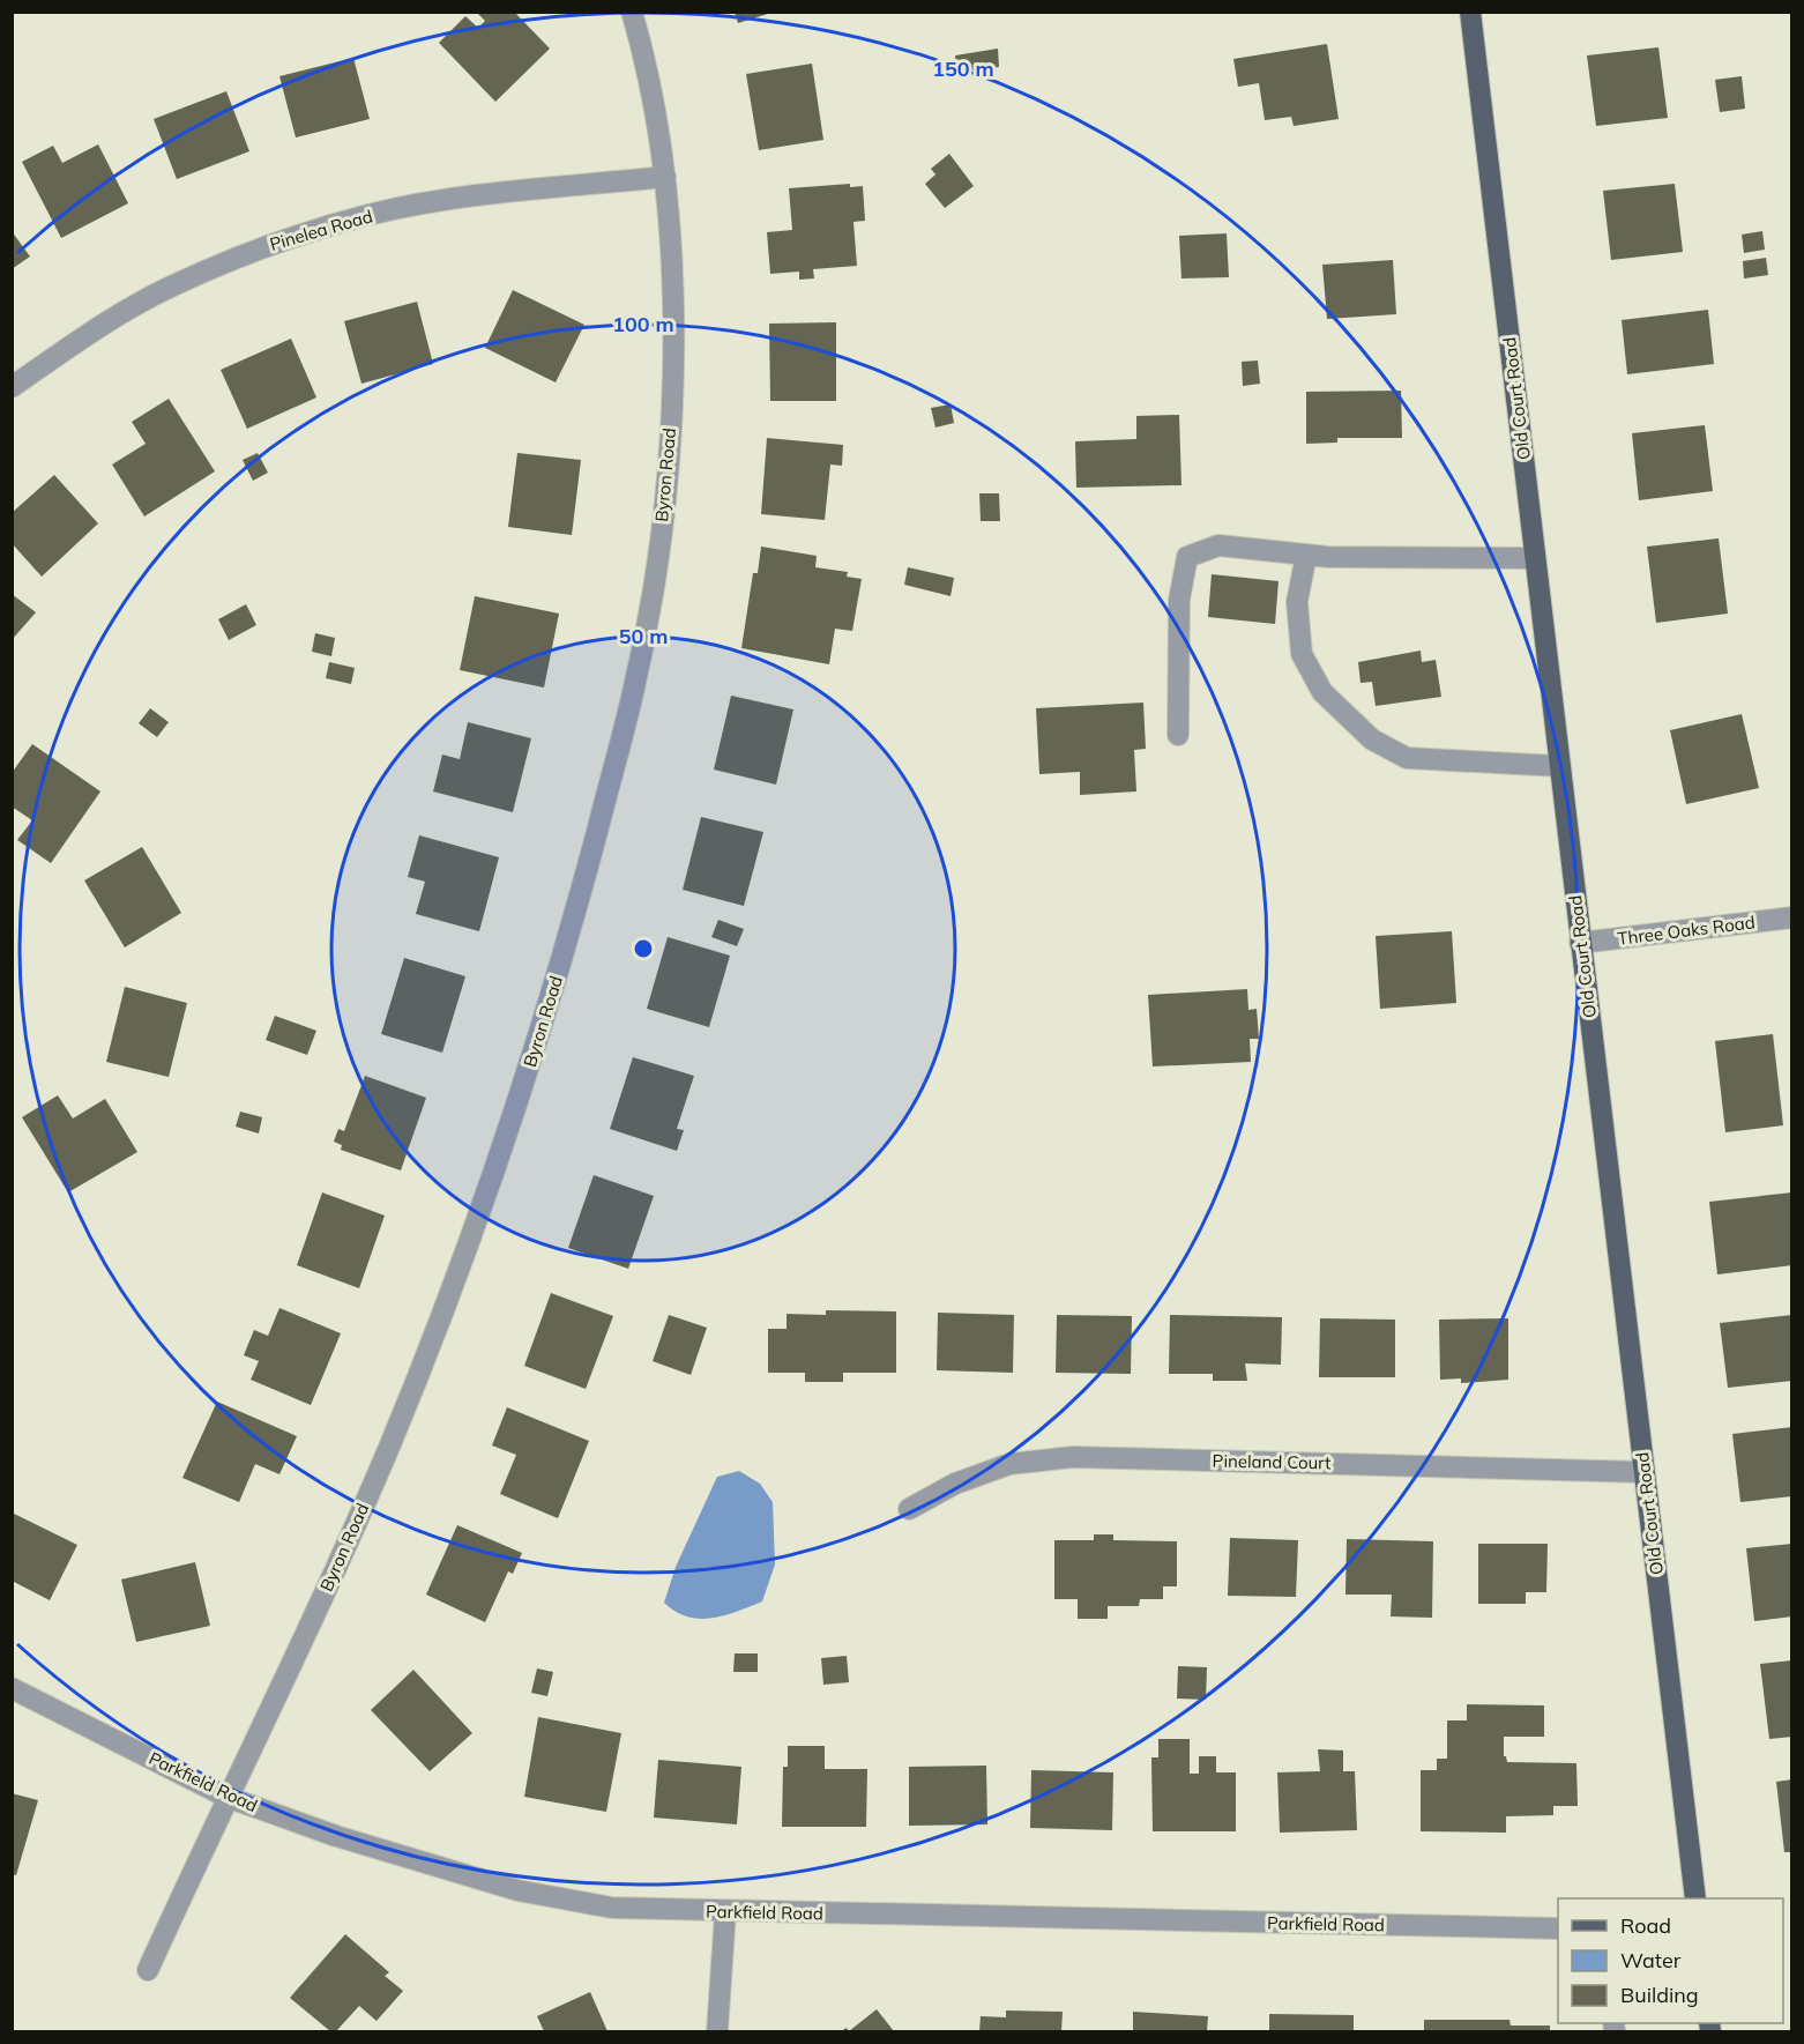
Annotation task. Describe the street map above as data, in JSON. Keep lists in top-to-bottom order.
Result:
{
  "streets": {
    "main road": ["Old Court Road"],
    "street": [
      "Pinelea Road",
      "Byron Road",
      "Three Oaks Road",
      "Pineland Court",
      "Parkfield Road"
    ]
  },
  "crossings": [
    ["Pinelea Road", "Byron Road"],
    ["Old Court Road", "Three Oaks Road"],
    ["Old Court Road", "Pineland Court"],
    ["Byron Road", "Parkfield Road"]
  ],
  "legend": ["Road", "Water", "Building"],
  "rings": ["150 m", "100 m", "50 m"]
}
